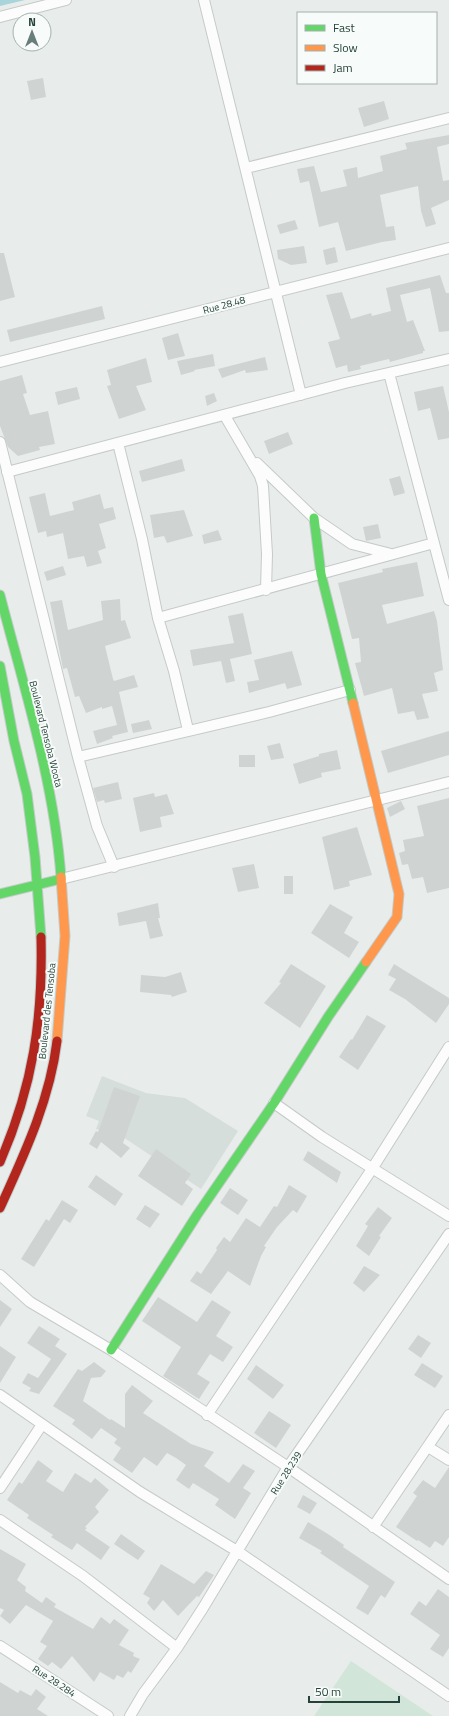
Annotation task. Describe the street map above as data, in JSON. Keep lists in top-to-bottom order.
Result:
{
  "streets": {
    "main road": ["Boulevard Tensoba Woota", "Boulevard des Tensoba"],
    "street": ["Rue 28.48", "Rue 28.239", "Rue 28.284"]
  },
  "crossings": [
    ["Boulevard Tensoba Woota", "Boulevard des Tensoba"]
  ],
  "legend": ["Fast", "Slow", "Jam"],
  "scale_bar": "50 m",
  "north": "top"
}
